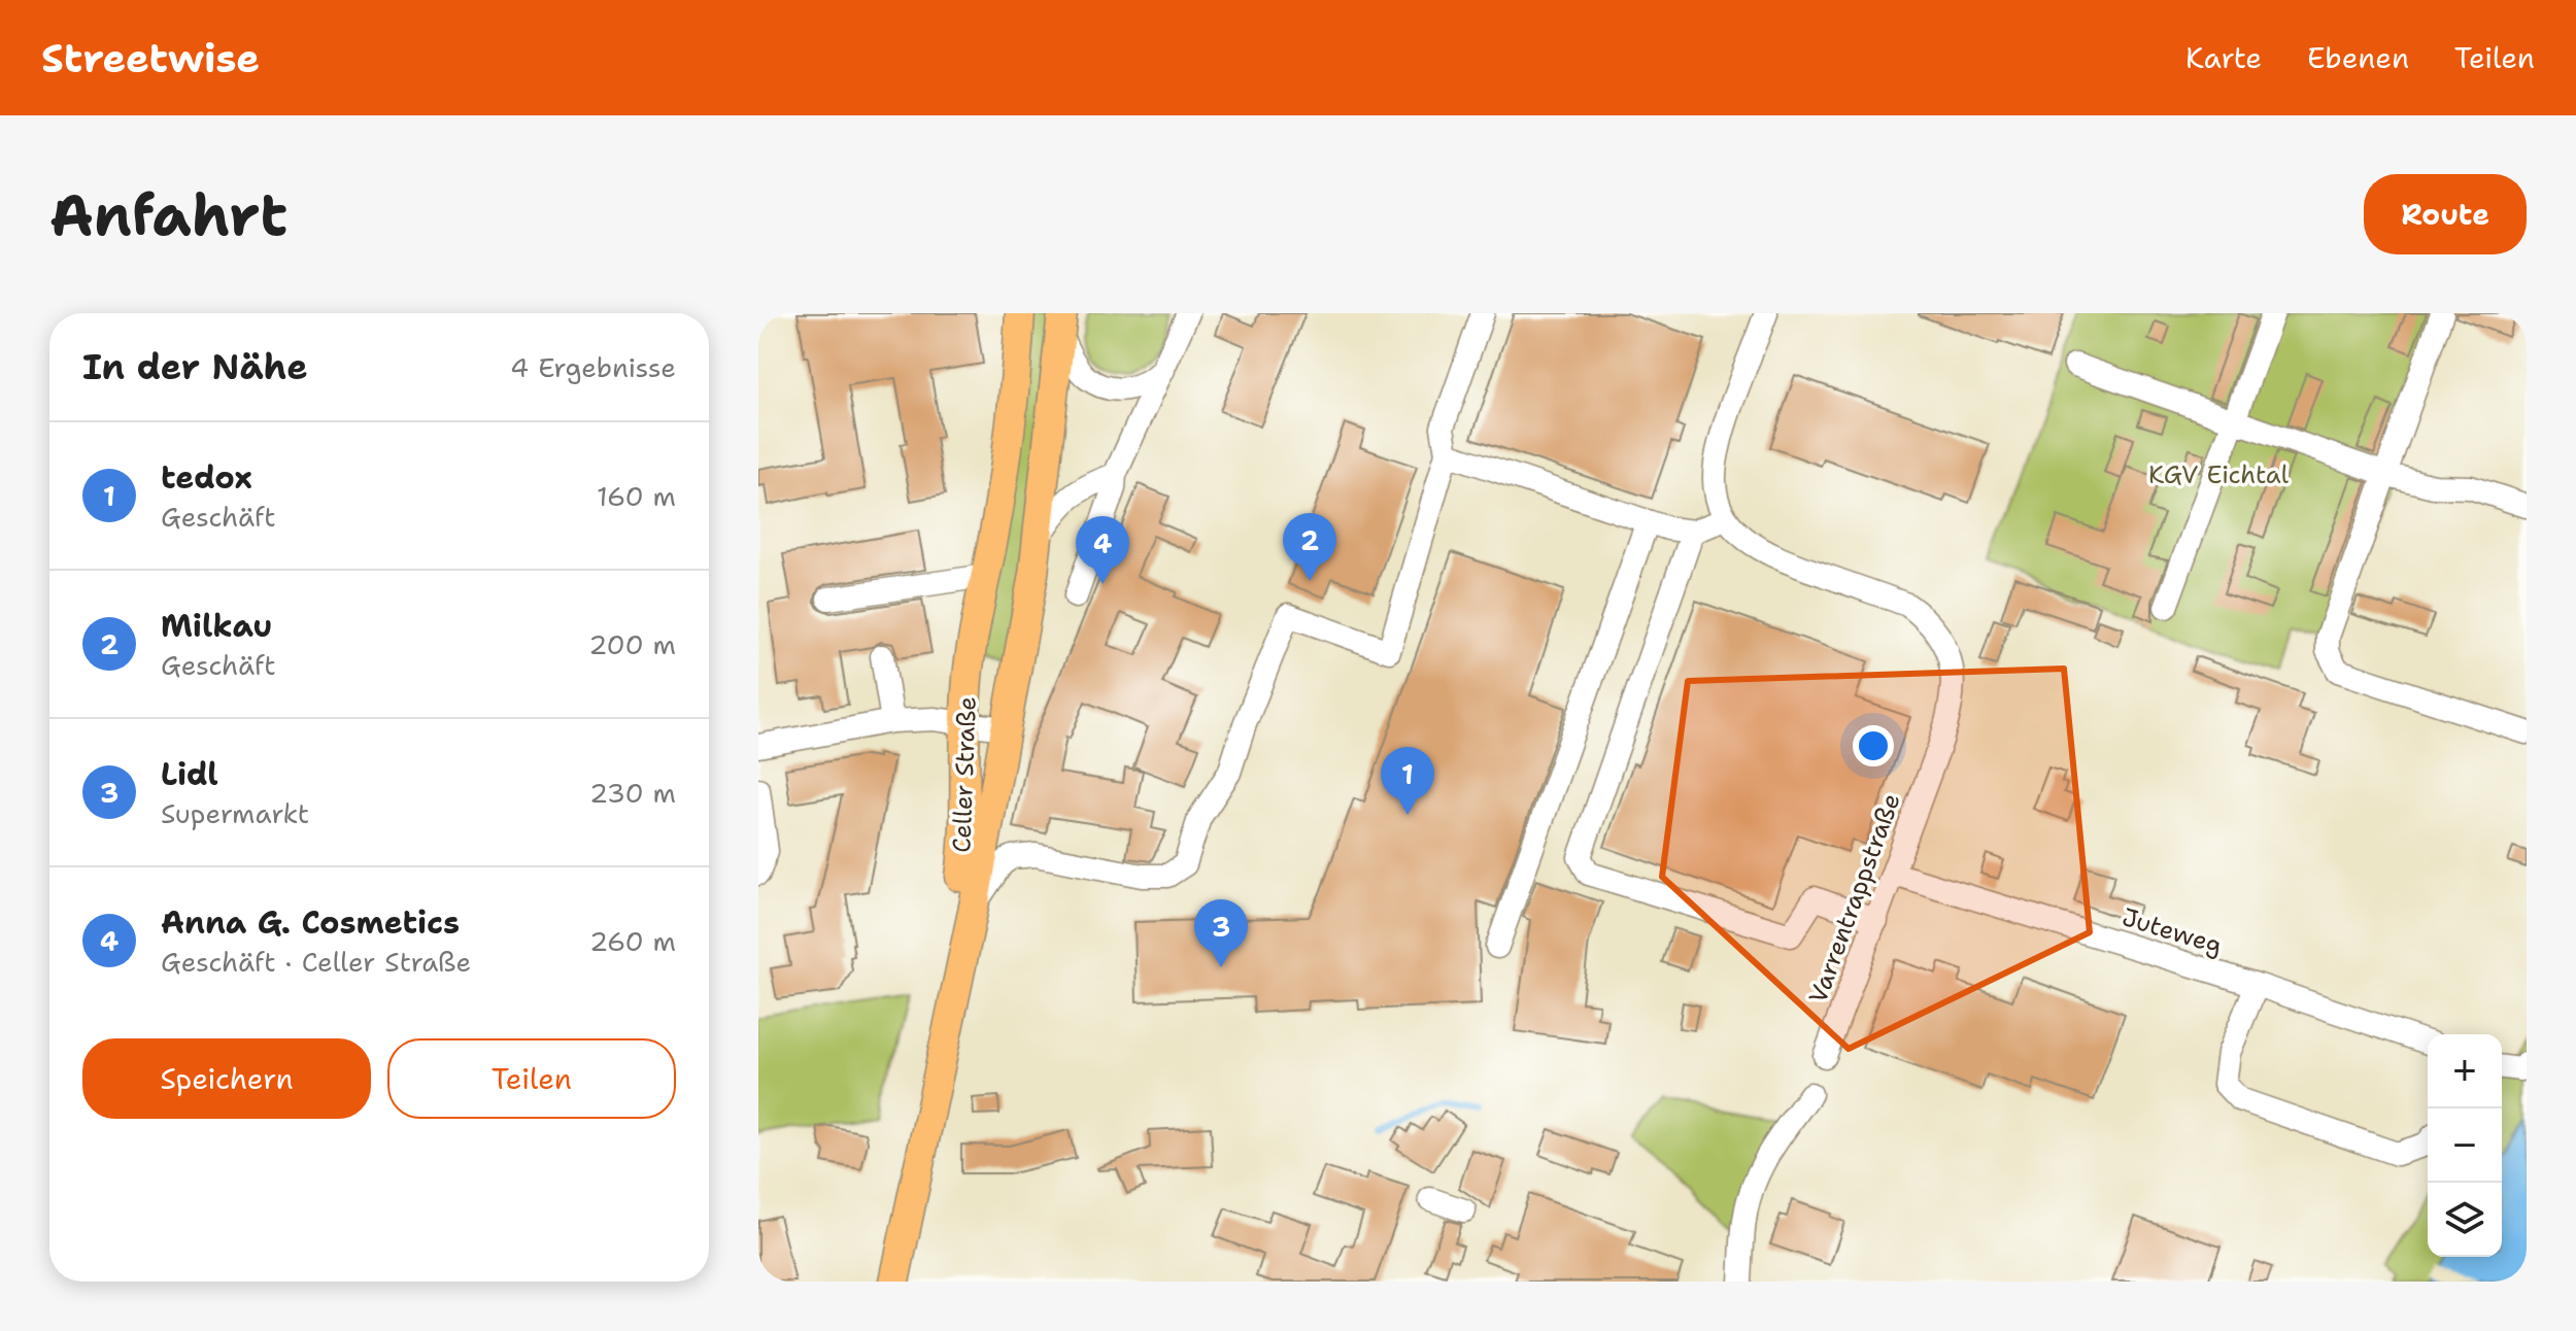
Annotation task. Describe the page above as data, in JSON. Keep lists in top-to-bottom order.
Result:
{
  "streets": {
    "main road": ["Celler Straße"],
    "street": ["Varrentrappstraße", "Juteweg"]
  },
  "crossings": [
    ["Varrentrappstraße", "Juteweg"]
  ],
  "parks": ["KGV Eichtal"],
  "page": {
    "header": "Streetwise",
    "nav": ["Karte", "Ebenen", "Teilen"],
    "buttons": [
      "Route",
      ["Speichern", "Teilen"]
    ],
    "title": "Anfahrt",
    "heading": ["In der Nähe", "4 Ergebnisse"],
    "list": [
      {
        "mark": "1",
        "name": "tedox",
        "note": "Geschäft",
        "value": "160 m"
      },
      {
        "mark": "2",
        "name": "Milkau",
        "note": "Geschäft",
        "value": "200 m"
      },
      {
        "mark": "3",
        "name": "Lidl",
        "note": "Supermarkt",
        "value": "230 m"
      },
      {
        "mark": "4",
        "name": "Anna G. Cosmetics",
        "note": "Geschäft · Celler Straße",
        "value": "260 m"
      }
    ],
    "pins": [
      "2",
      "4",
      "1",
      "3"
    ],
    "map_buttons": ["+", "−"]
  }
}
